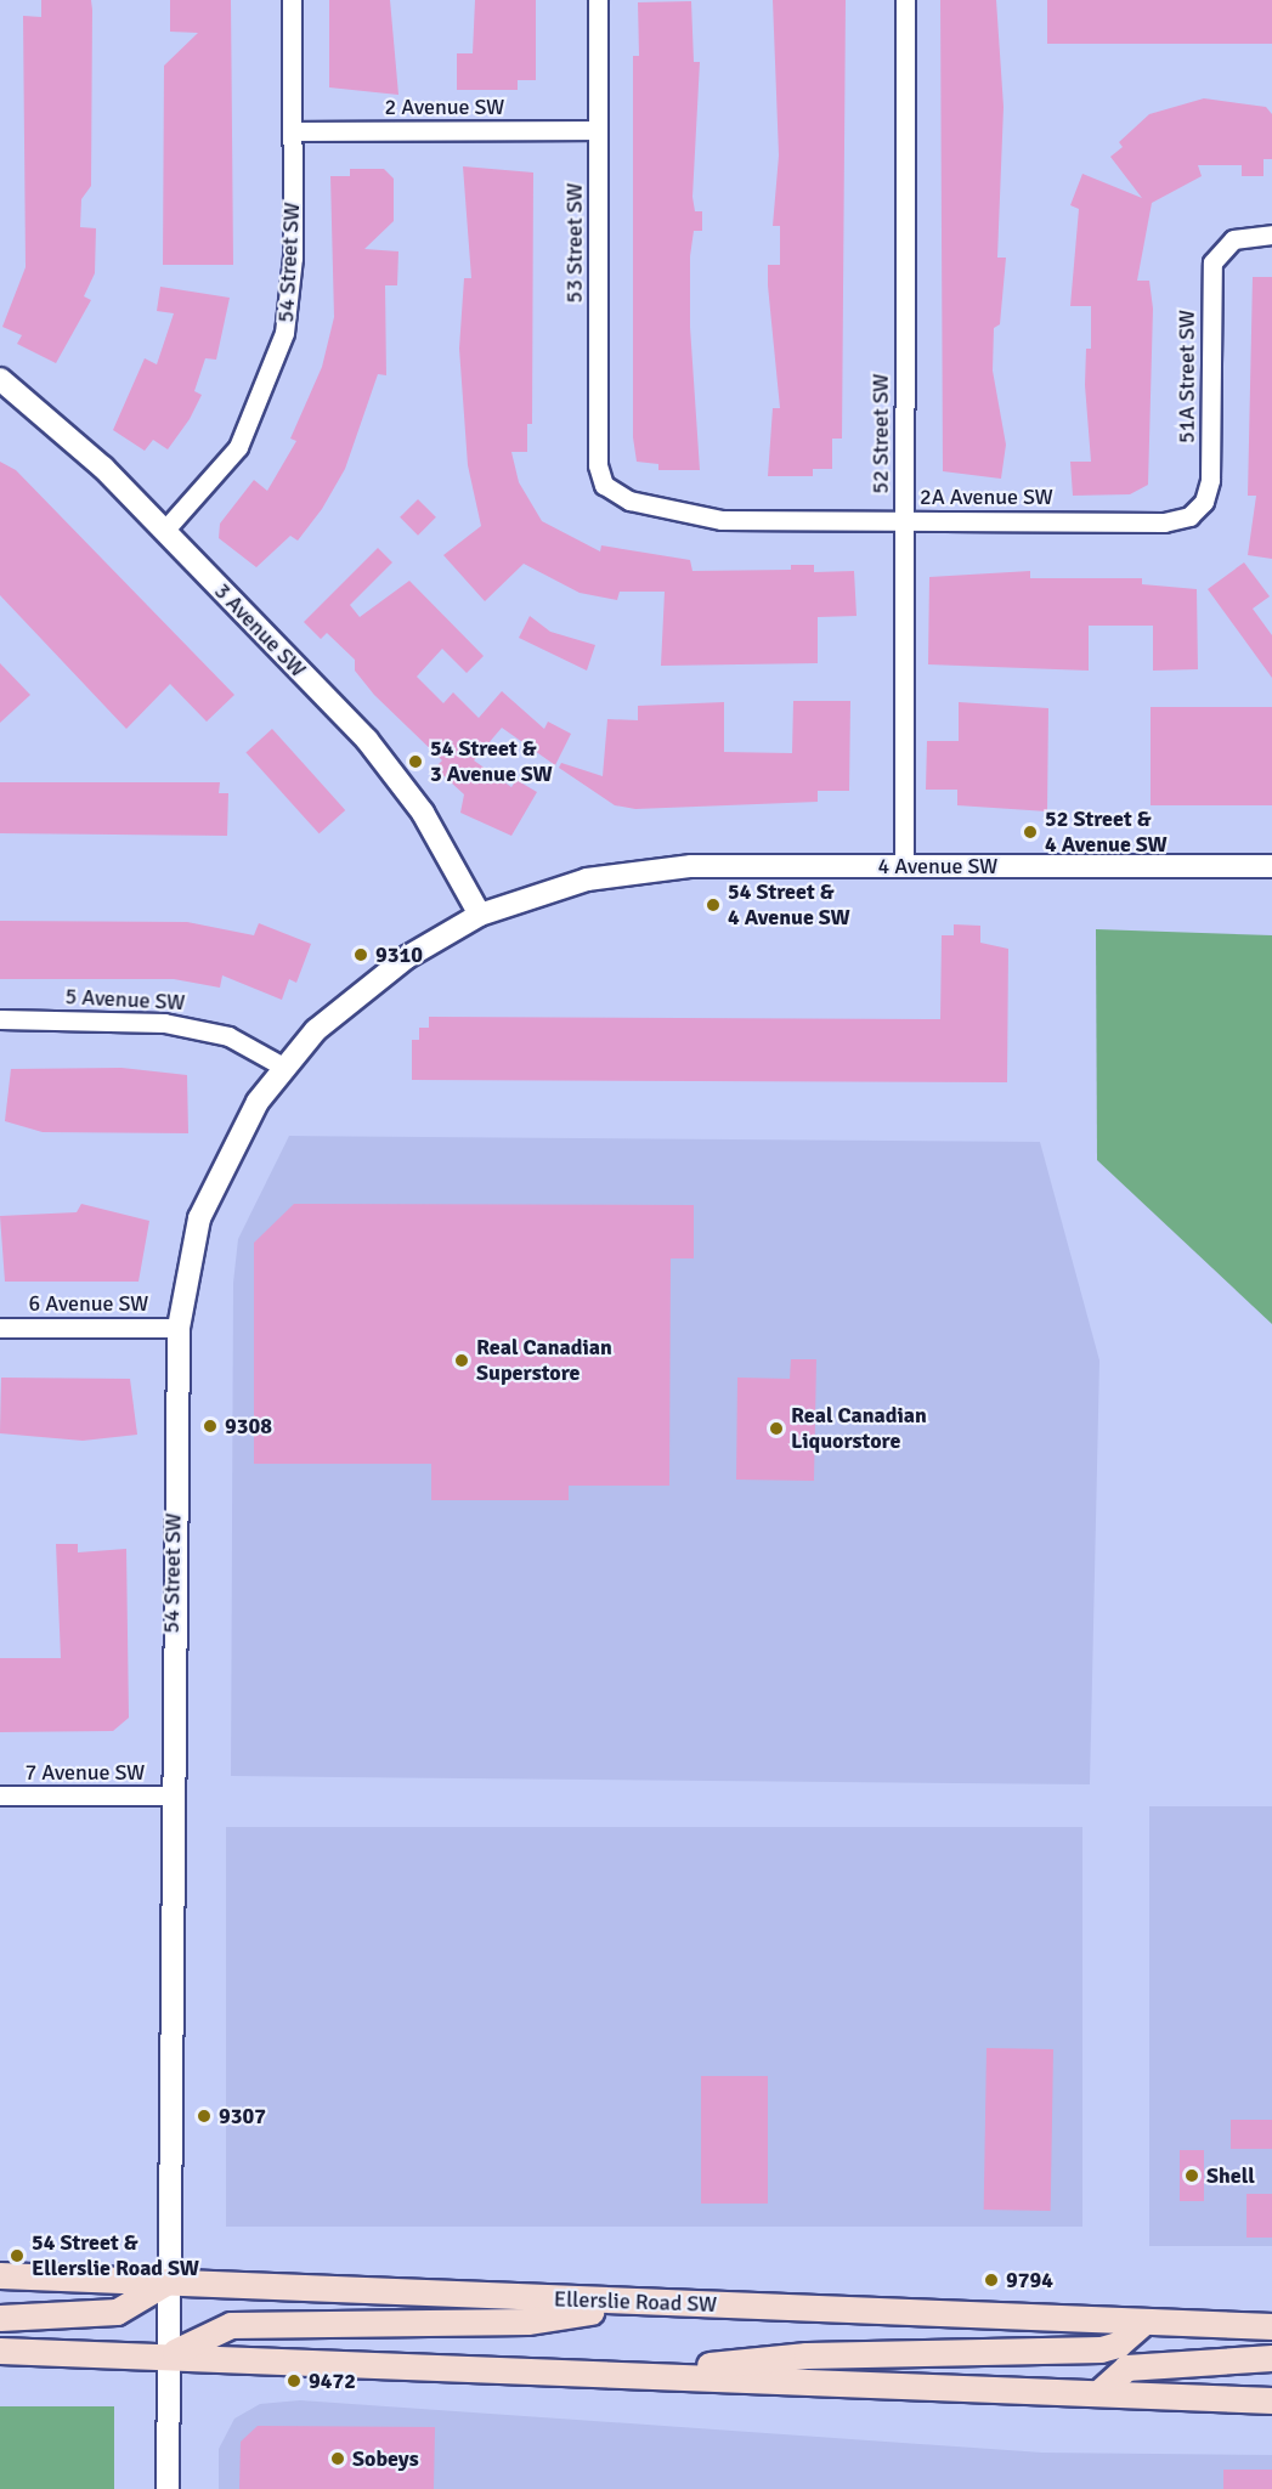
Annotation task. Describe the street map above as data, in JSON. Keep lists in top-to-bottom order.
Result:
{
  "streets": {
    "main road": ["Ellerslie Road SW"],
    "street": [
      "2 Avenue SW",
      "53 Street SW",
      "54 Street SW",
      "51A Street SW",
      "52 Street SW",
      "2A Avenue SW",
      "3 Avenue SW",
      "4 Avenue SW",
      "5 Avenue SW",
      "6 Avenue SW",
      "7 Avenue SW"
    ]
  },
  "crossings": [
    ["2 Avenue SW", "53 Street SW"],
    ["2 Avenue SW", "54 Street SW"],
    ["53 Street SW", "2A Avenue SW"],
    ["54 Street SW", "3 Avenue SW"],
    ["54 Street SW", "4 Avenue SW"],
    ["54 Street SW", "5 Avenue SW"],
    ["54 Street SW", "6 Avenue SW"],
    ["54 Street SW", "7 Avenue SW"],
    ["54 Street SW", "Ellerslie Road SW"],
    ["51A Street SW", "2A Avenue SW"],
    ["52 Street SW", "2A Avenue SW"],
    ["52 Street SW", "4 Avenue SW"],
    ["3 Avenue SW", "4 Avenue SW"]
  ],
  "places": [
    "54 Street & 3 Avenue SW",
    "52 Street & 4 Avenue SW",
    "54 Street & 4 Avenue SW",
    "9310",
    "Real Canadian Superstore",
    "9308",
    "Real Canadian Liquorstore",
    "9307",
    "Shell",
    "54 Street & Ellerslie Road SW",
    "9794",
    "9472",
    "Sobeys"
  ]
}
